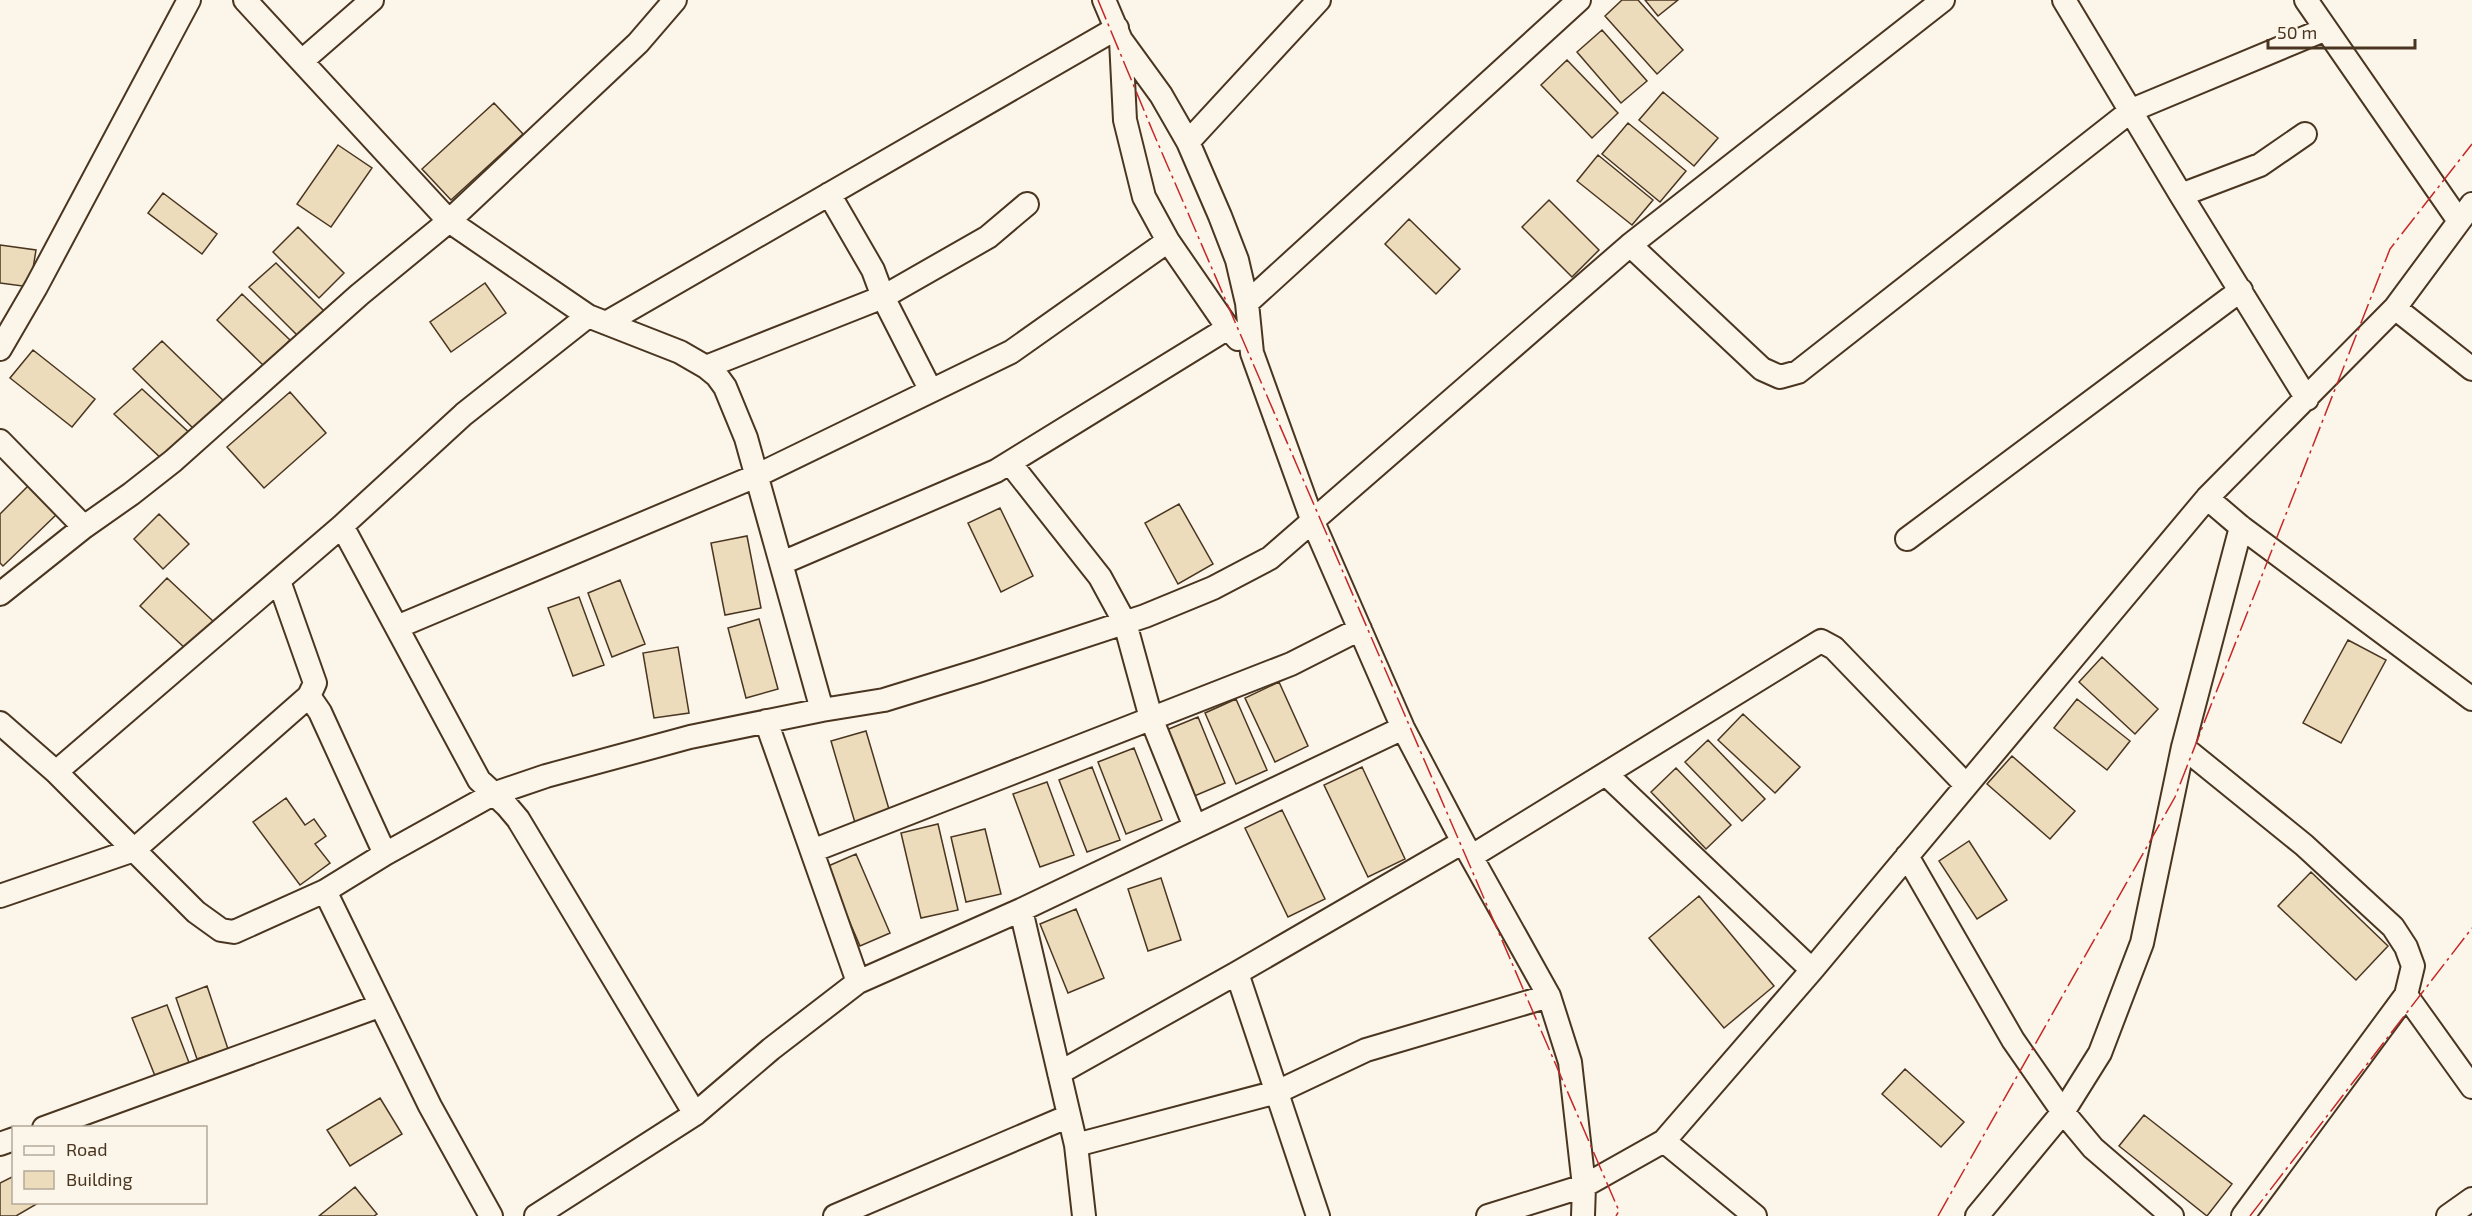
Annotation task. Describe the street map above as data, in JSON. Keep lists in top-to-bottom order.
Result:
{
  "legend": ["Road", "Building"],
  "scale_bar": "50 m"
}
